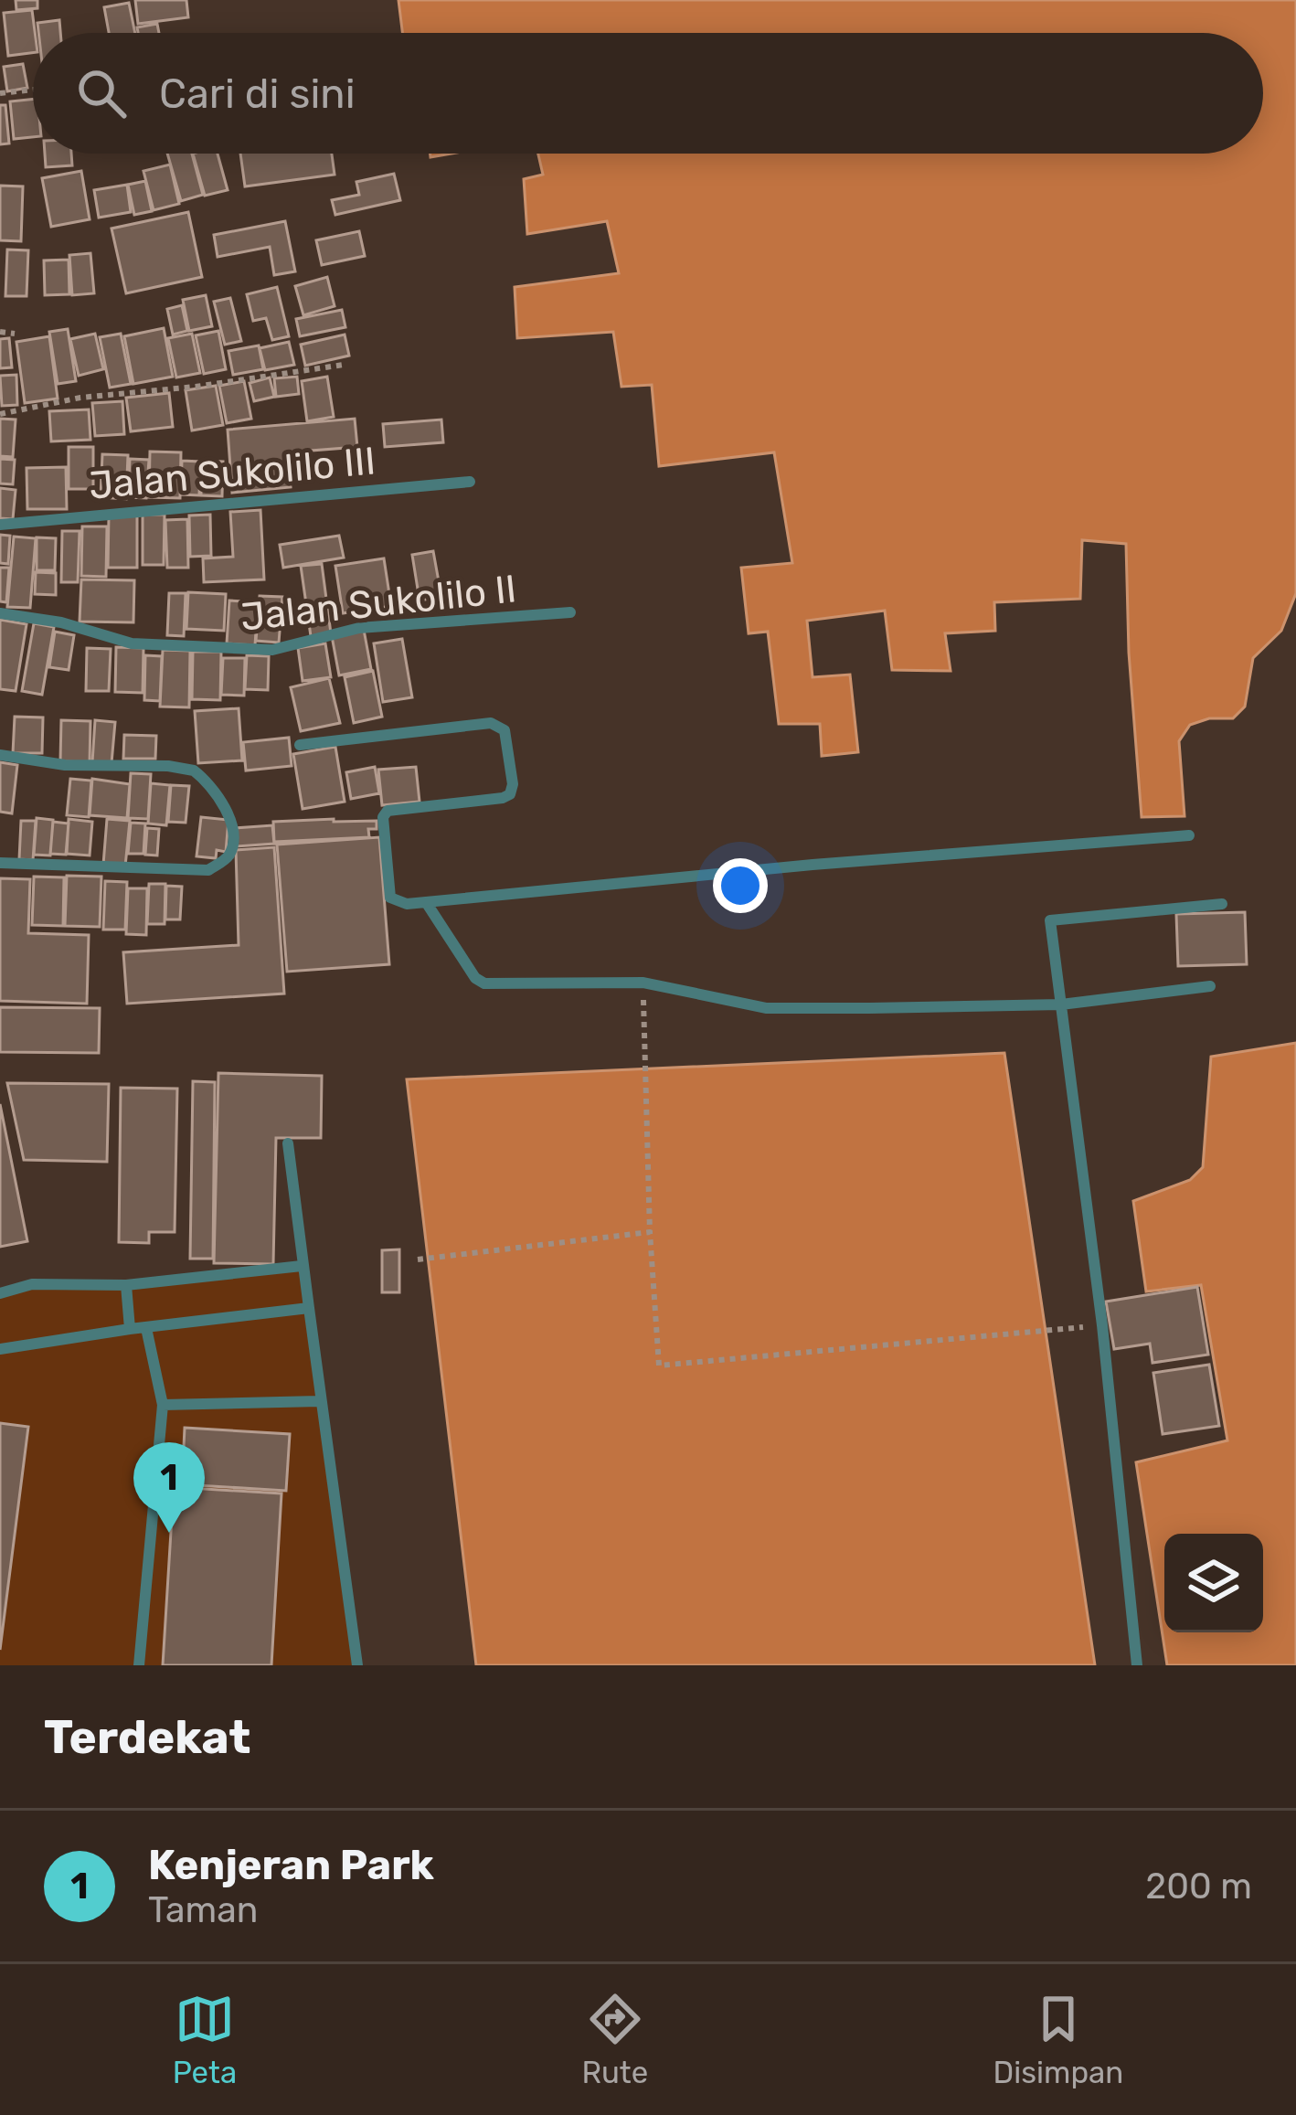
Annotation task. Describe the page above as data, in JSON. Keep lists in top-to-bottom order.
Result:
{
  "streets": {
    "lane": ["Jalan Sukolilo III", "Jalan Sukolilo II"]
  },
  "page": {
    "search": "Cari di sini",
    "pins": "1",
    "heading": "Terdekat",
    "list": [
      {
        "mark": "1",
        "name": "Kenjeran Park",
        "note": "Taman",
        "value": "200 m"
      }
    ],
    "nav": ["Peta", "Rute", "Disimpan"]
  }
}
